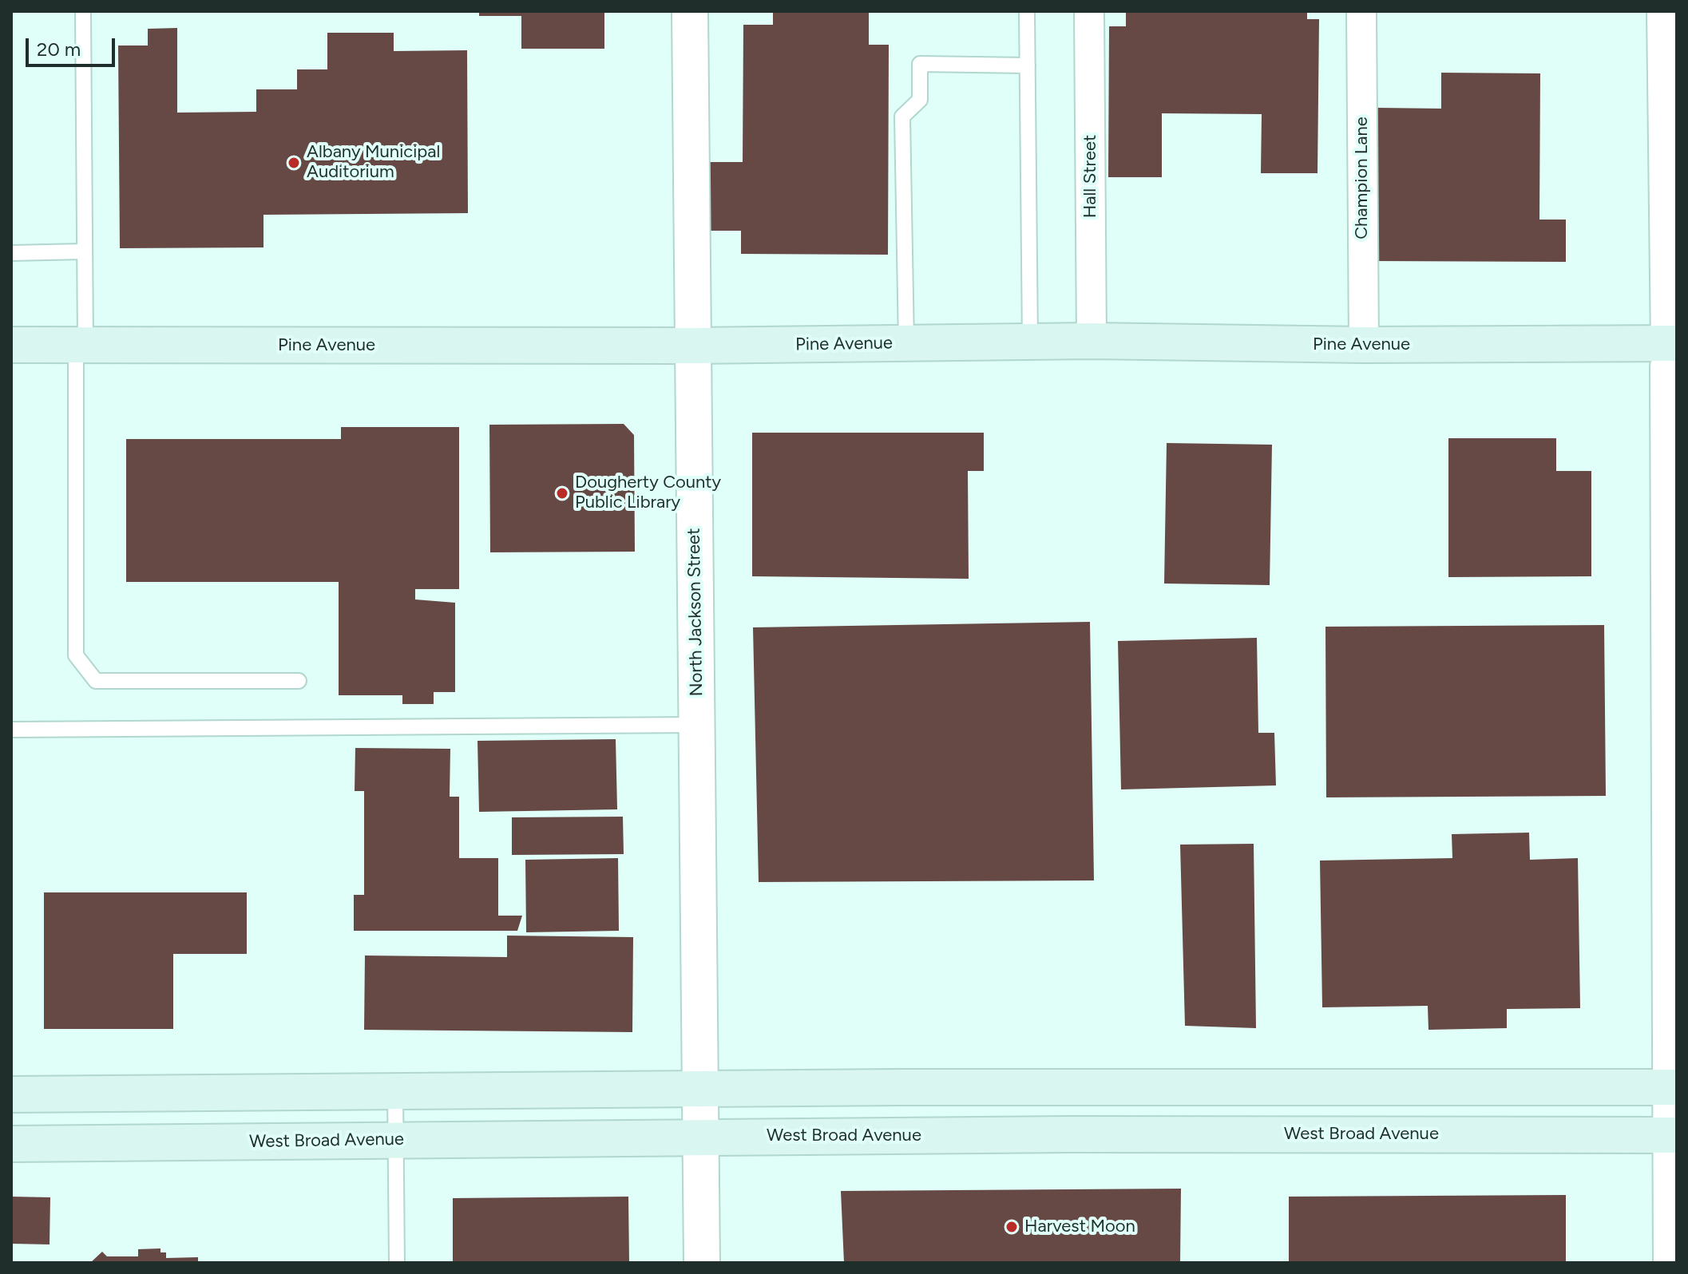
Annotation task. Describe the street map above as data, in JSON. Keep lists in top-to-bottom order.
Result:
{
  "streets": {
    "main road": ["Pine Avenue", "West Broad Avenue"],
    "street": ["Hall Street", "Champion Lane", "North Jackson Street"]
  },
  "crossings": [
    ["Hall Street", "Pine Avenue"],
    ["Champion Lane", "Pine Avenue"],
    ["Pine Avenue", "North Jackson Street"],
    ["North Jackson Street", "West Broad Avenue"]
  ],
  "places": ["Albany Municipal Auditorium", "Dougherty County Public Library", "Harvest Moon"],
  "scale_bar": "20 m"
}
